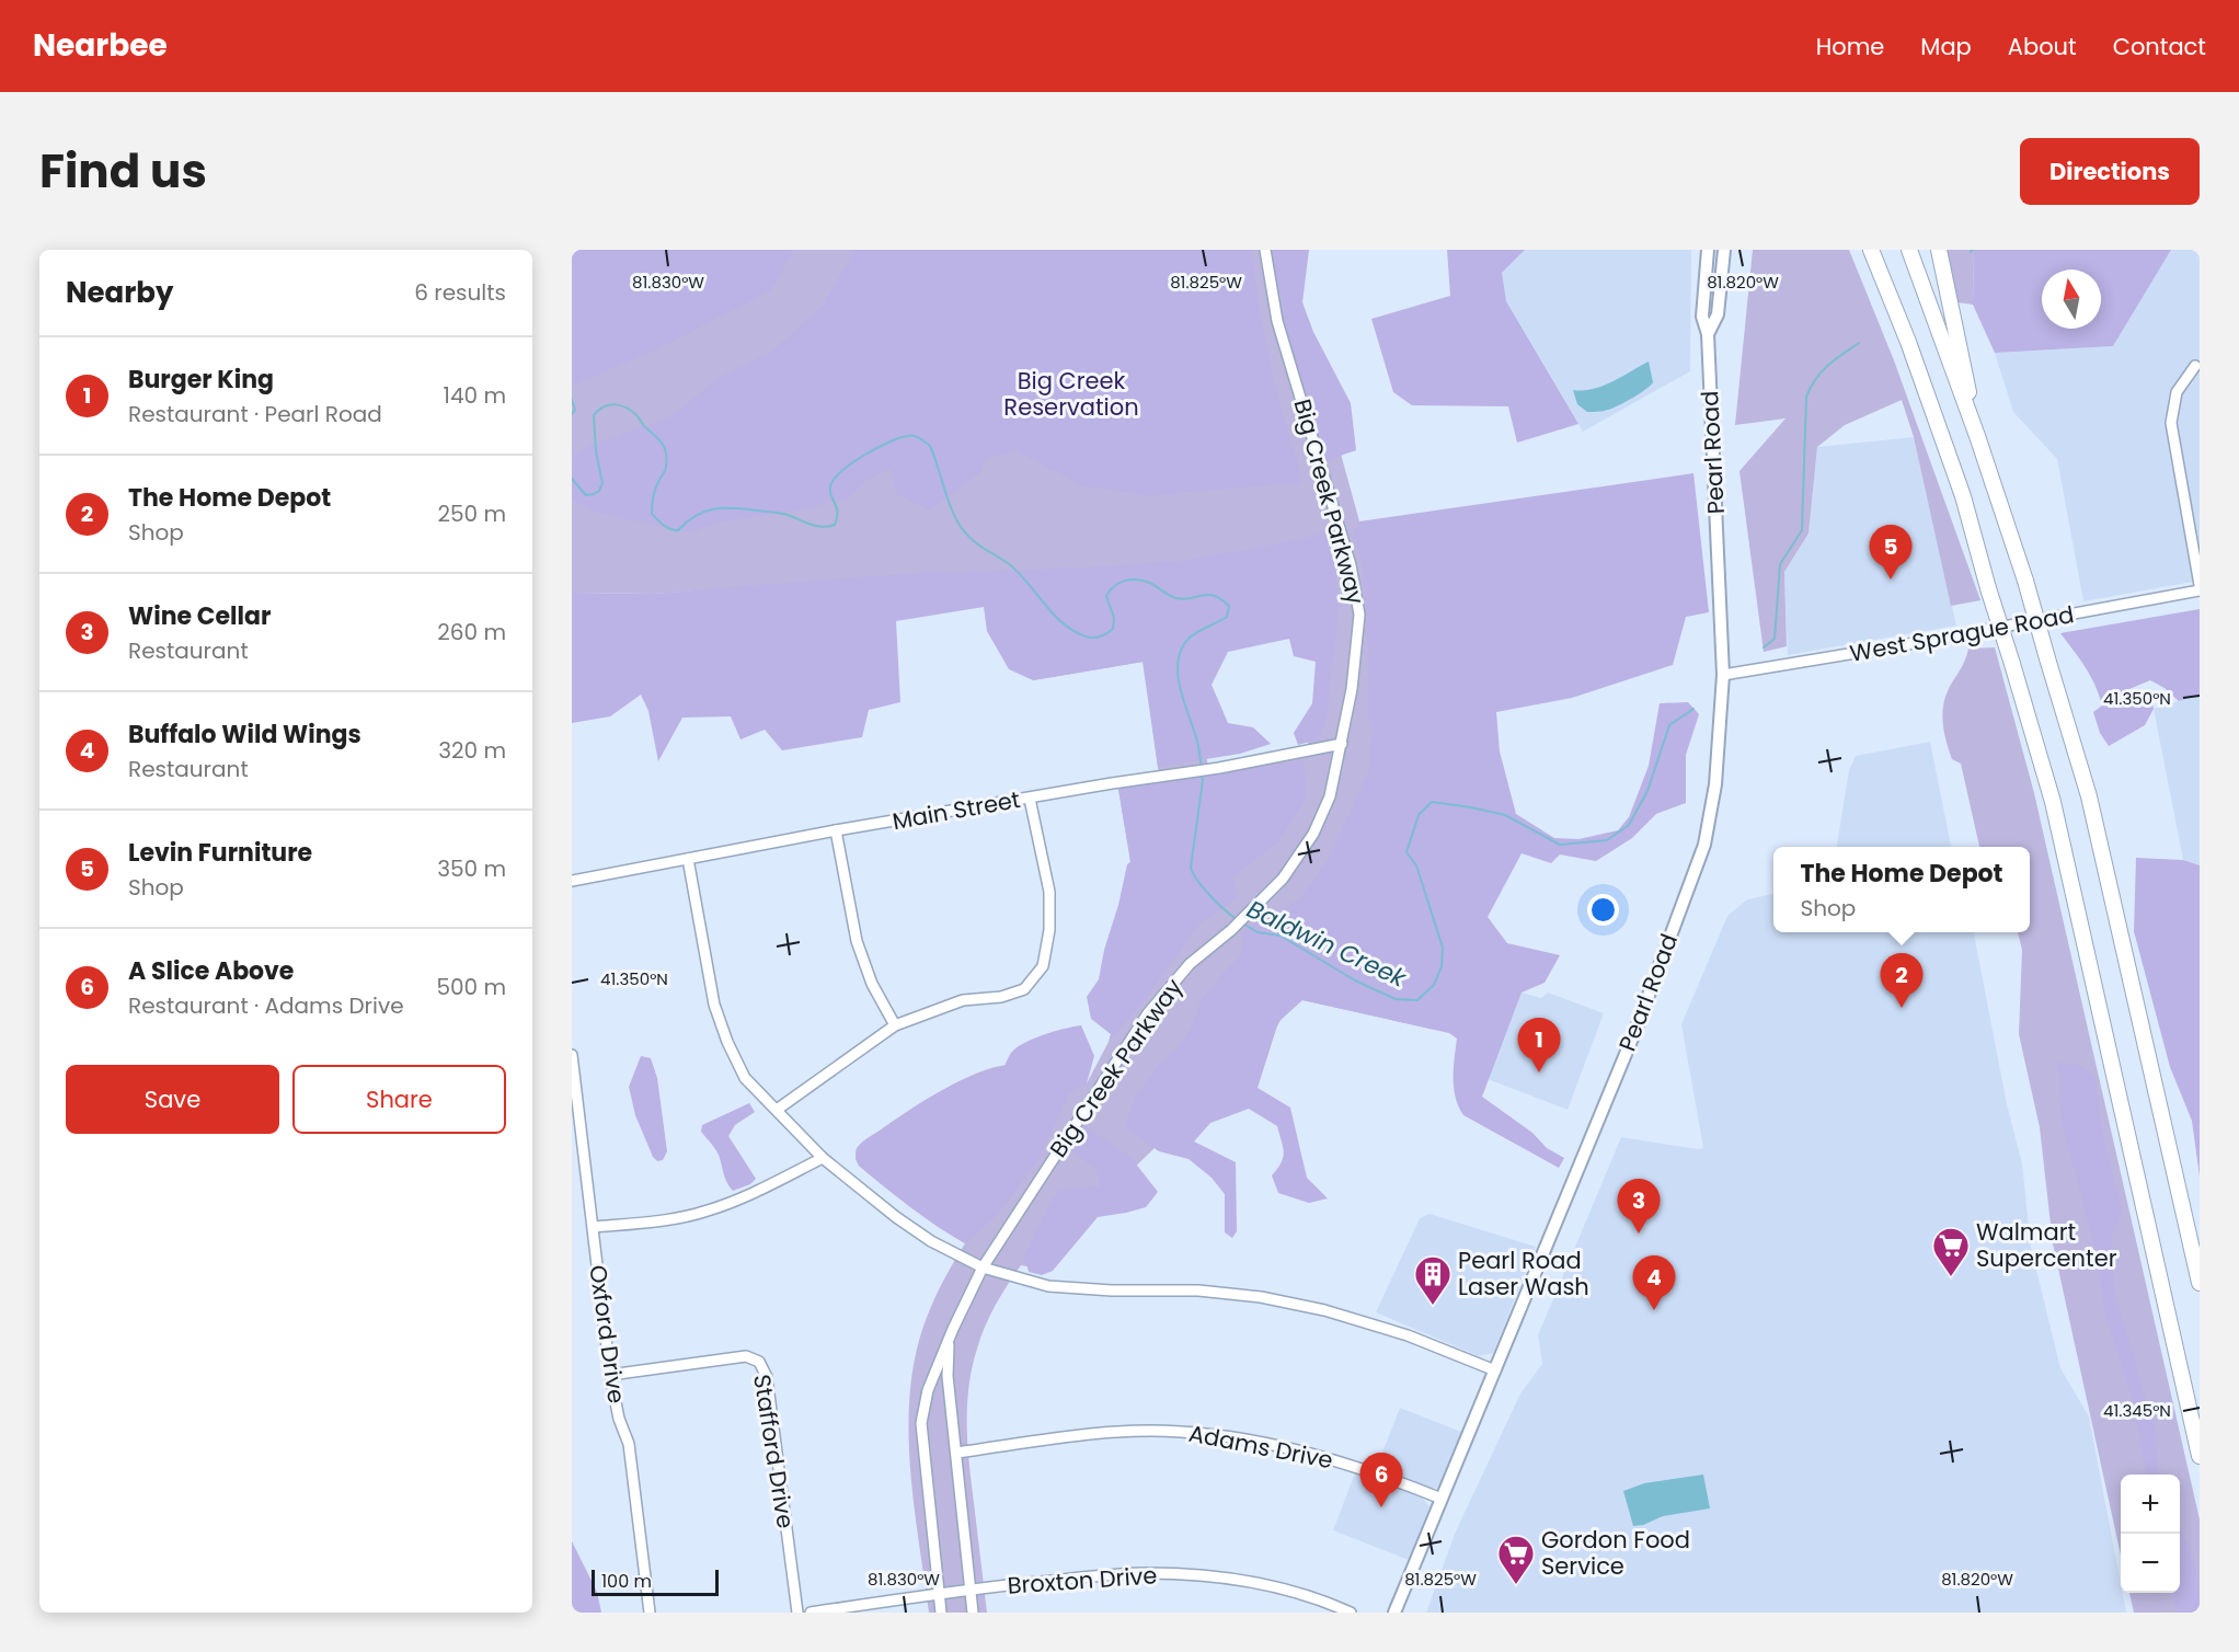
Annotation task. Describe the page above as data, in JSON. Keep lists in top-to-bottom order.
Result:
{
  "streets": {
    "main road": ["Pearl Road"],
    "street": [
      "Big Creek Parkway",
      "West Sprague Road",
      "Main Street",
      "Oxford Drive",
      "Adams Drive",
      "Stafford Drive",
      "Broxton Drive"
    ]
  },
  "crossings": [
    ["Pearl Road", "West Sprague Road"],
    ["Pearl Road", "Adams Drive"],
    ["Big Creek Parkway", "Main Street"],
    ["Big Creek Parkway", "Adams Drive"],
    ["Big Creek Parkway", "Broxton Drive"],
    ["Oxford Drive", "Stafford Drive"]
  ],
  "water": ["Baldwin Creek"],
  "parks": ["Big Creek Reservation"],
  "places": {
    "supermarket": ["Walmart Supercenter", "Gordon Food Service"],
    "building": ["Pearl Road Laser Wash"]
  },
  "scale_bar": "100 m",
  "north": "top",
  "page": {
    "header": "Nearbee",
    "nav": [
      "Home",
      "Map",
      "About",
      "Contact"
    ],
    "title": "Find us",
    "buttons": [
      "Directions",
      ["Save", "Share"]
    ],
    "heading": ["Nearby", "6 results"],
    "list": [
      {
        "mark": "1",
        "name": "Burger King",
        "note": "Restaurant · Pearl Road",
        "value": "140 m"
      },
      {
        "mark": "2",
        "name": "The Home Depot",
        "note": "Shop",
        "value": "250 m"
      },
      {
        "mark": "3",
        "name": "Wine Cellar",
        "note": "Restaurant",
        "value": "260 m"
      },
      {
        "mark": "4",
        "name": "Buffalo Wild Wings",
        "note": "Restaurant",
        "value": "320 m"
      },
      {
        "mark": "5",
        "name": "Levin Furniture",
        "note": "Shop",
        "value": "350 m"
      },
      {
        "mark": "6",
        "name": "A Slice Above",
        "note": "Restaurant · Adams Drive",
        "value": "500 m"
      }
    ],
    "pins": [
      "5",
      "2",
      "1",
      "3",
      "4",
      "6"
    ],
    "popup": ["The Home Depot", "Shop"],
    "map_buttons": ["+", "−"],
    "scale": "100 m"
  },
  "coordinates": [
    "81.830°W",
    "81.825°W",
    "81.820°W",
    "41.350°N",
    "41.345°N"
  ]
}
